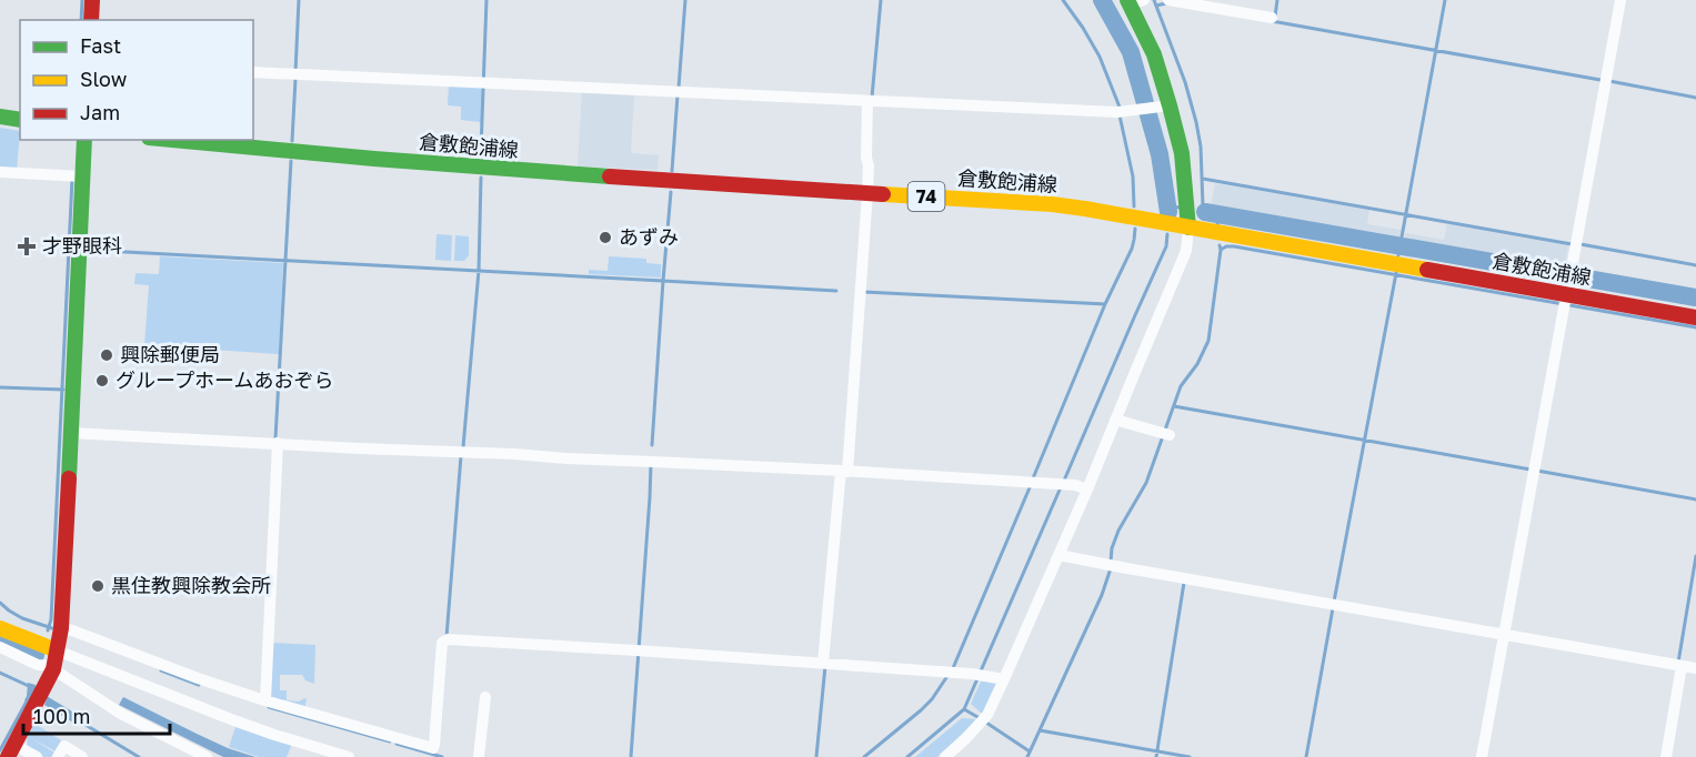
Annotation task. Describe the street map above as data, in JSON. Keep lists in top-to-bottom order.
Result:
{
  "streets": {
    "main road": ["倉敷飽浦線", "74"]
  },
  "places": {
    "other": [
      "あずみ",
      "興除郵便局",
      "グループホームあおぞら",
      "黒住教興除教会所"
    ],
    "health": ["才野眼科"]
  },
  "legend": ["Fast", "Slow", "Jam"],
  "scale_bar": "100 m"
}
